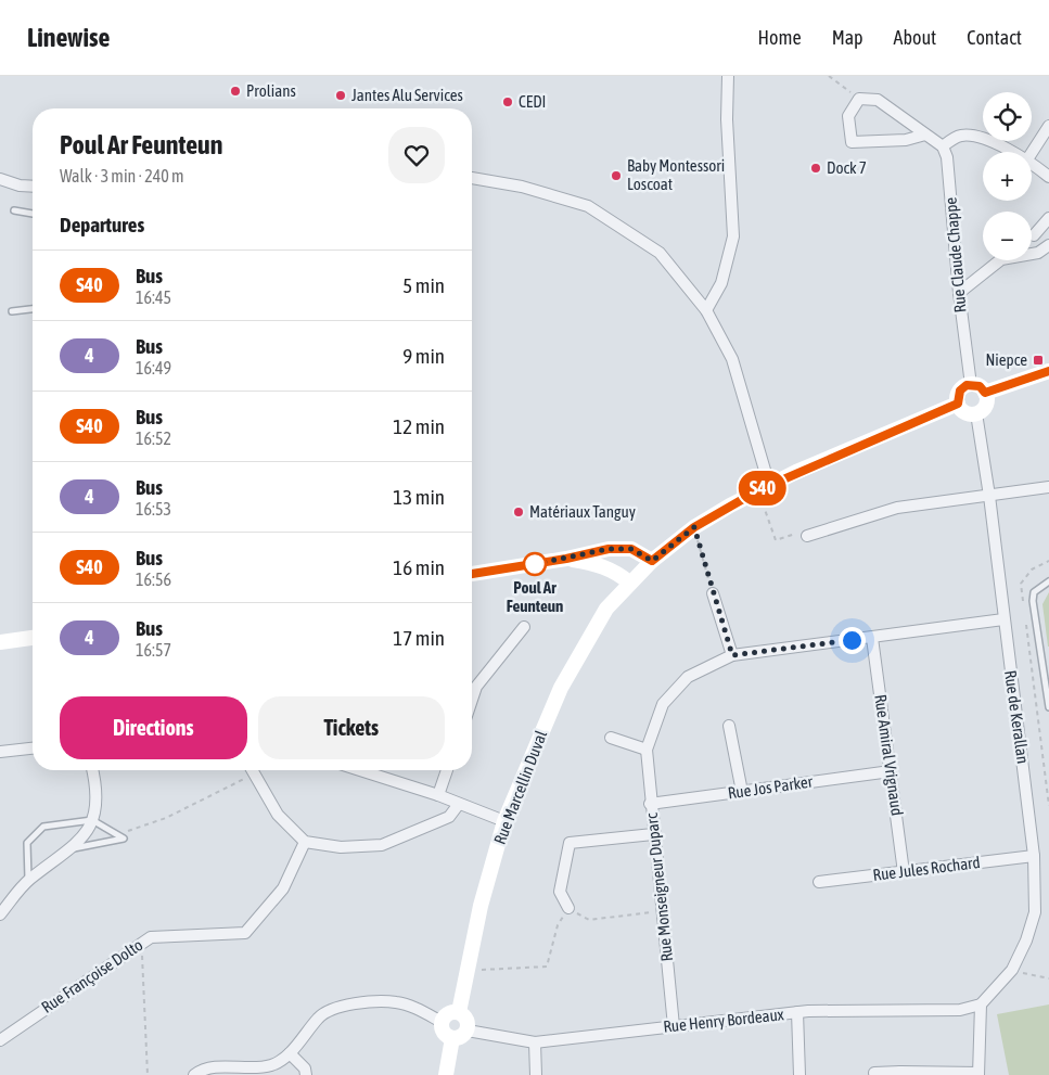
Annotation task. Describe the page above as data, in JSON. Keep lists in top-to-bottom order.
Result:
{
  "streets": {
    "main road": ["Rue Marcellin Duval"],
    "street": [
      "Rue Claude Chappe",
      "Rue de Kerallan",
      "Rue Amiral Vrignaud",
      "Rue Jos Parker",
      "Rue Jules Rochard",
      "Rue Monseigneur Duparc",
      "Rue Françoise Dolto",
      "Rue Henry Bordeaux"
    ]
  },
  "crossings": [
    ["Rue Claude Chappe", "Rue de Kerallan"],
    ["Rue Claude Chappe", "Rue Marcellin Duval"],
    ["Rue de Kerallan", "Rue Marcellin Duval"],
    ["Rue de Kerallan", "Rue Jules Rochard"],
    ["Rue de Kerallan", "Rue Monseigneur Duparc"],
    ["Rue de Kerallan", "Rue Henry Bordeaux"],
    ["Rue Amiral Vrignaud", "Rue Jos Parker"],
    ["Rue Amiral Vrignaud", "Rue Jules Rochard"],
    ["Rue Amiral Vrignaud", "Rue Monseigneur Duparc"],
    ["Rue Marcellin Duval", "Rue Henry Bordeaux"],
    ["Rue Jos Parker", "Rue Monseigneur Duparc"],
    ["Rue Monseigneur Duparc", "Rue Henry Bordeaux"]
  ],
  "places": {
    "other": [
      "Prolians",
      "Jantes Alu Services",
      "CEDI",
      "Dock 7",
      "Baby Montessori Loscoat",
      "Matériaux Tanguy",
      "Poul Ar Feunteun"
    ],
    "transit": ["Niepce"]
  },
  "lines": ["bus line S40"],
  "page": {
    "header": "Linewise",
    "nav": [
      "Home",
      "Map",
      "About",
      "Contact"
    ],
    "on_map": "S40",
    "map_buttons": ["+", "−"],
    "heading": [
      ["Poul Ar Feunteun", "Walk · 3 min · 240 m"],
      "Departures"
    ],
    "list": [
      {
        "mark": "S40",
        "name": "Bus",
        "note": "16:45",
        "value": "5 min"
      },
      {
        "mark": "4",
        "name": "Bus",
        "note": "16:49",
        "value": "9 min"
      },
      {
        "mark": "S40",
        "name": "Bus",
        "note": "16:52",
        "value": "12 min"
      },
      {
        "mark": "4",
        "name": "Bus",
        "note": "16:53",
        "value": "13 min"
      },
      {
        "mark": "S40",
        "name": "Bus",
        "note": "16:56",
        "value": "16 min"
      },
      {
        "mark": "4",
        "name": "Bus",
        "note": "16:57",
        "value": "17 min"
      }
    ],
    "buttons": ["Directions", "Tickets"]
  }
}
